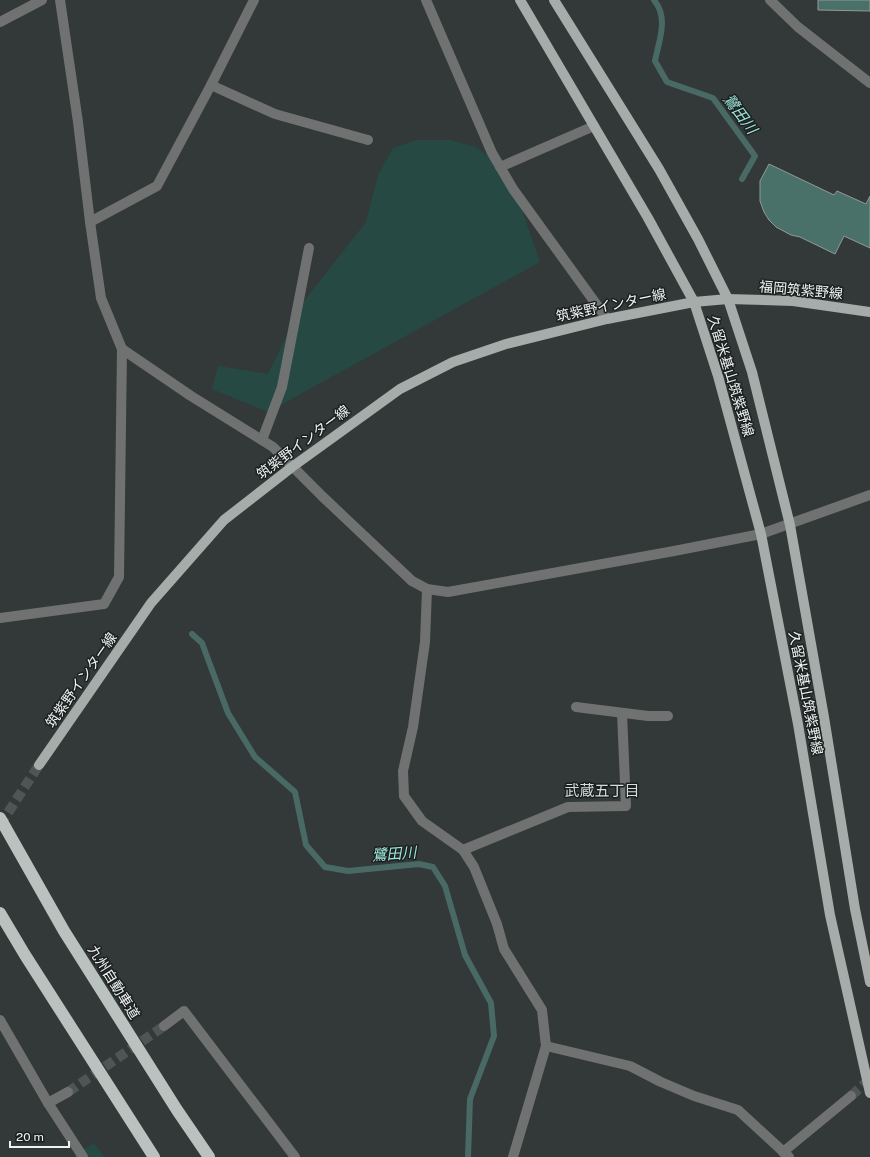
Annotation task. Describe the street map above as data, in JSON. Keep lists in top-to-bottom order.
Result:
{
  "streets": {
    "highway": ["九州自動車道"],
    "main road": ["福岡筑紫野線", "筑紫野インター線", "久留米基山筑紫野線"]
  },
  "crossings": [
    ["福岡筑紫野線", "筑紫野インター線"],
    ["福岡筑紫野線", "久留米基山筑紫野線"],
    ["筑紫野インター線", "久留米基山筑紫野線"]
  ],
  "districts": ["武蔵五丁目"],
  "water": ["鷺田川"],
  "scale_bar": "20 m"
}
